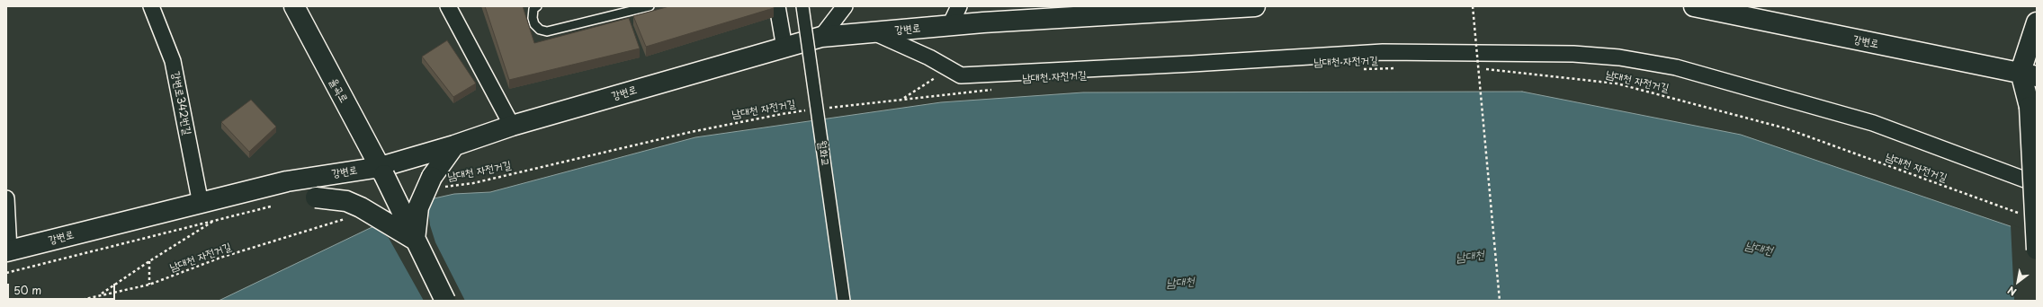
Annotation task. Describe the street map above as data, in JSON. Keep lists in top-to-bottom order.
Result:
{
  "streets": {
    "street": [
      "강변로",
      "율곡로",
      "강변로342번길",
      "월화교"
    ],
    "path": ["남대천 자전거길"]
  },
  "crossings": [
    ["강변로", "율곡로"],
    ["강변로", "강변로342번길"]
  ],
  "water": ["남대천"],
  "scale_bar": "50 m",
  "north": "bottom left"
}
